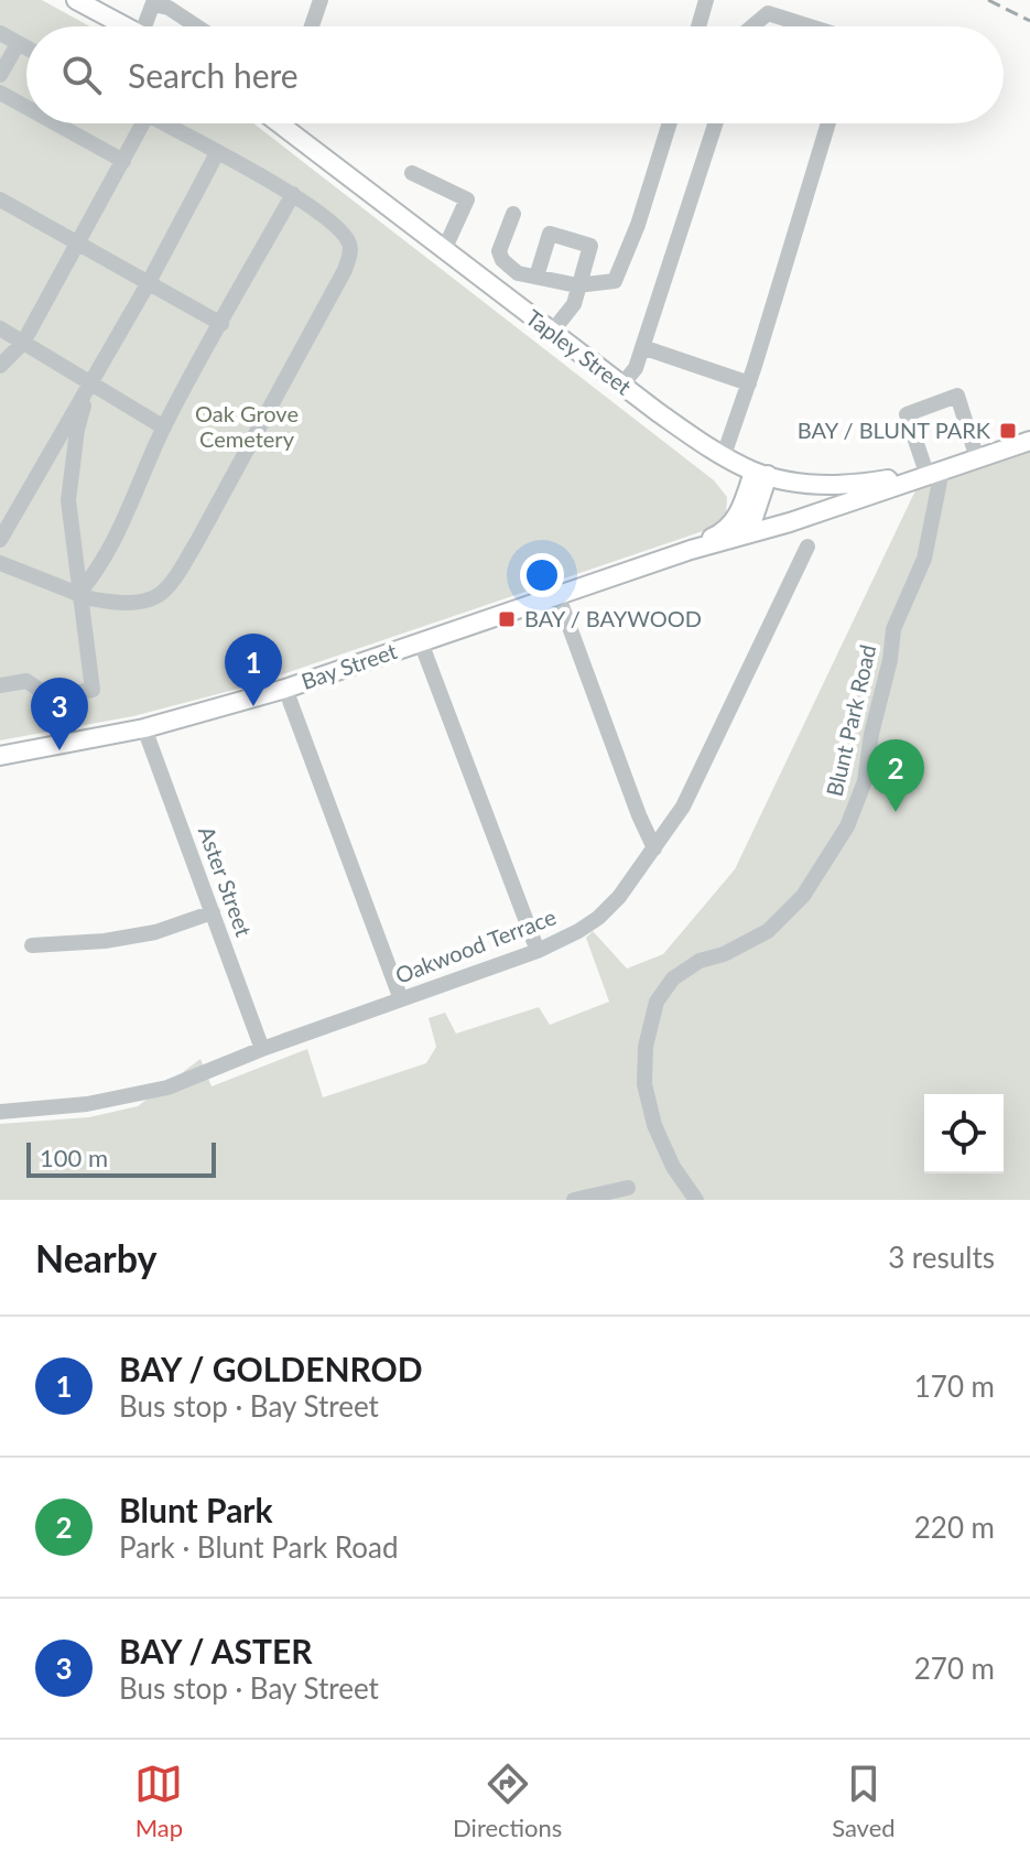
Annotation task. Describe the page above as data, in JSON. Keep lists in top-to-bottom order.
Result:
{
  "streets": {
    "main road": ["Tapley Street", "Bay Street"],
    "street": ["Blunt Park Road", "Aster Street", "Oakwood Terrace"]
  },
  "crossings": [
    ["Tapley Street", "Bay Street"],
    ["Tapley Street", "Blunt Park Road"],
    ["Bay Street", "Blunt Park Road"],
    ["Bay Street", "Aster Street"],
    ["Aster Street", "Oakwood Terrace"]
  ],
  "parks": ["Oak Grove Cemetery"],
  "places": {
    "transit": ["BAY / BLUNT PARK", "BAY / BAYWOOD"]
  },
  "scale_bar": "100 m",
  "page": {
    "search": "Search here",
    "pins": ["1", "3", "2"],
    "scale": "100 m",
    "heading": ["Nearby", "3 results"],
    "list": [
      {
        "mark": "1",
        "name": "BAY / GOLDENROD",
        "note": "Bus stop · Bay Street",
        "value": "170 m"
      },
      {
        "mark": "2",
        "name": "Blunt Park",
        "note": "Park · Blunt Park Road",
        "value": "220 m"
      },
      {
        "mark": "3",
        "name": "BAY / ASTER",
        "note": "Bus stop · Bay Street",
        "value": "270 m"
      }
    ],
    "nav": ["Map", "Directions", "Saved"]
  }
}
